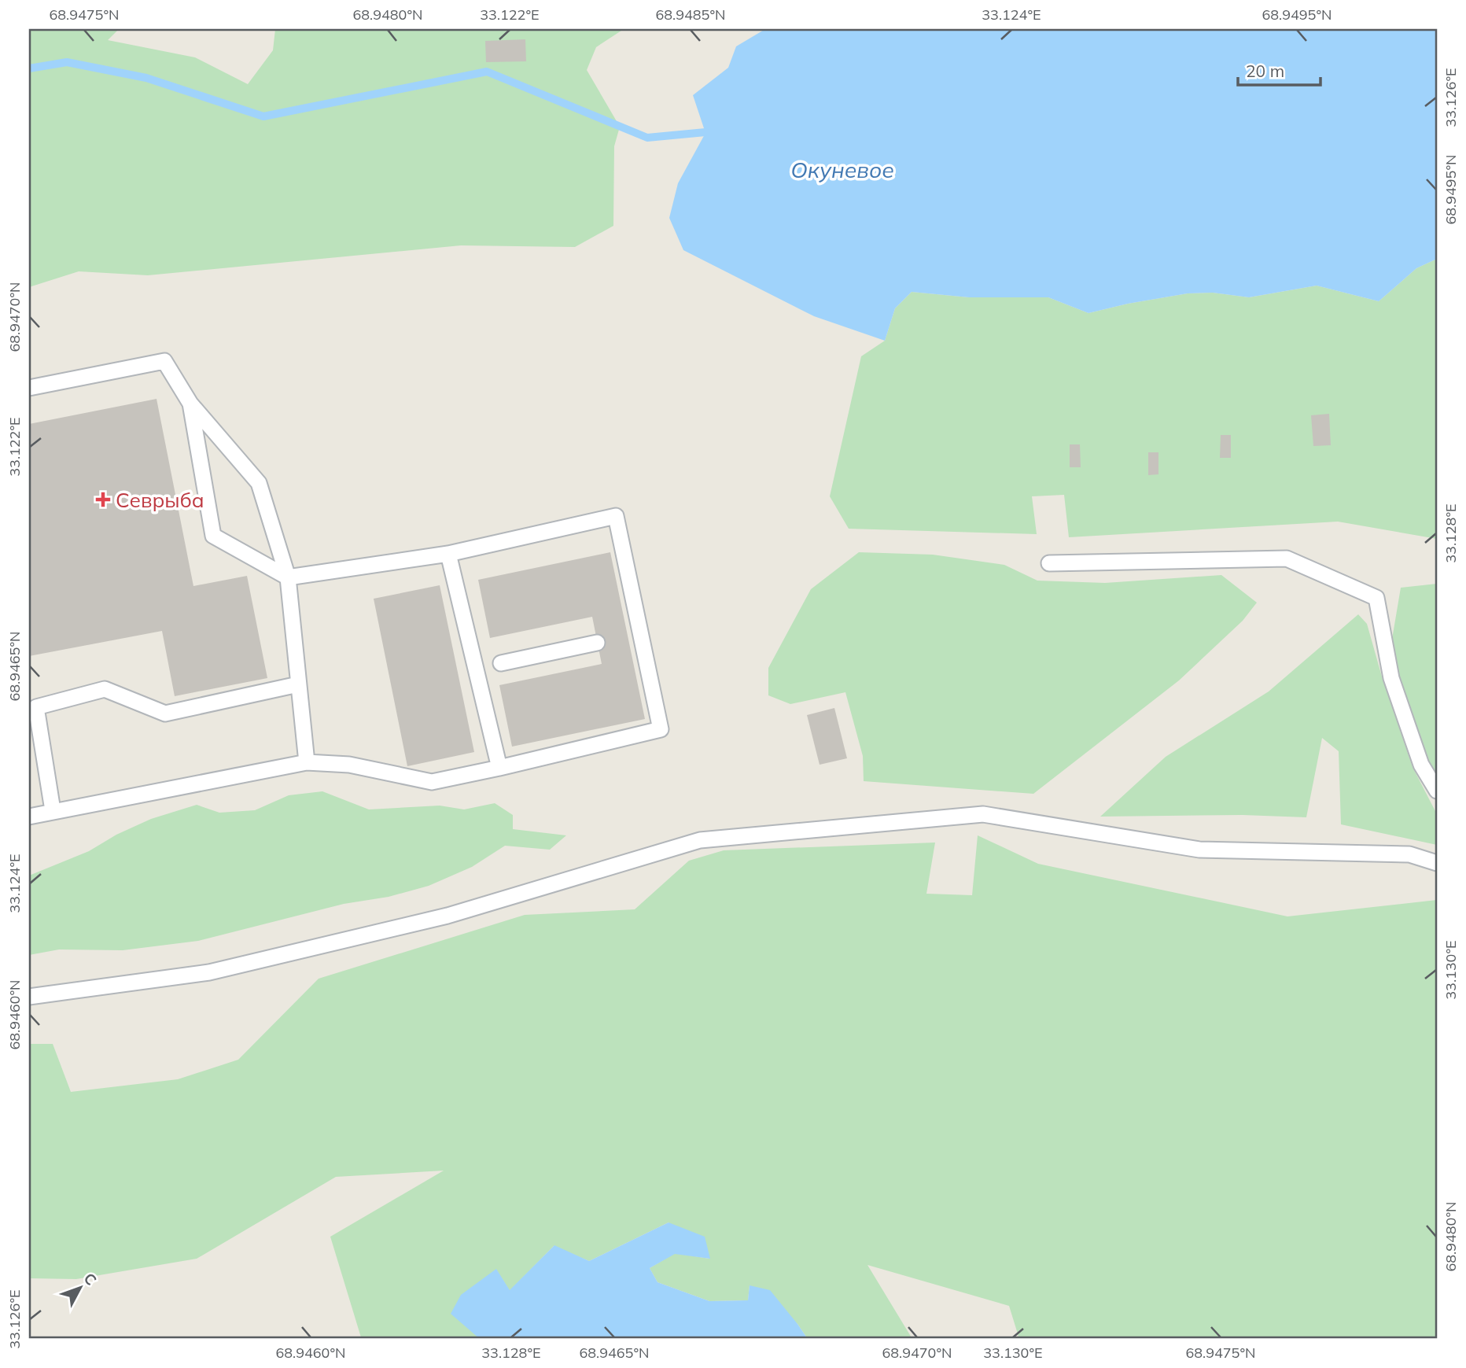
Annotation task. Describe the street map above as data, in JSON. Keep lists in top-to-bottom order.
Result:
{
  "water": ["Окуневое"],
  "places": {
    "health": ["Севрыба"]
  },
  "scale_bar": "20 m",
  "north": "top right",
  "coordinates": [
    "68.9475°N",
    "68.9480°N",
    "33.122°E",
    "68.9485°N",
    "33.124°E",
    "68.9495°N",
    "33.126°E",
    "68.9470°N",
    "33.128°E",
    "68.9465°N",
    "33.130°E",
    "68.9460°N"
  ]
}
